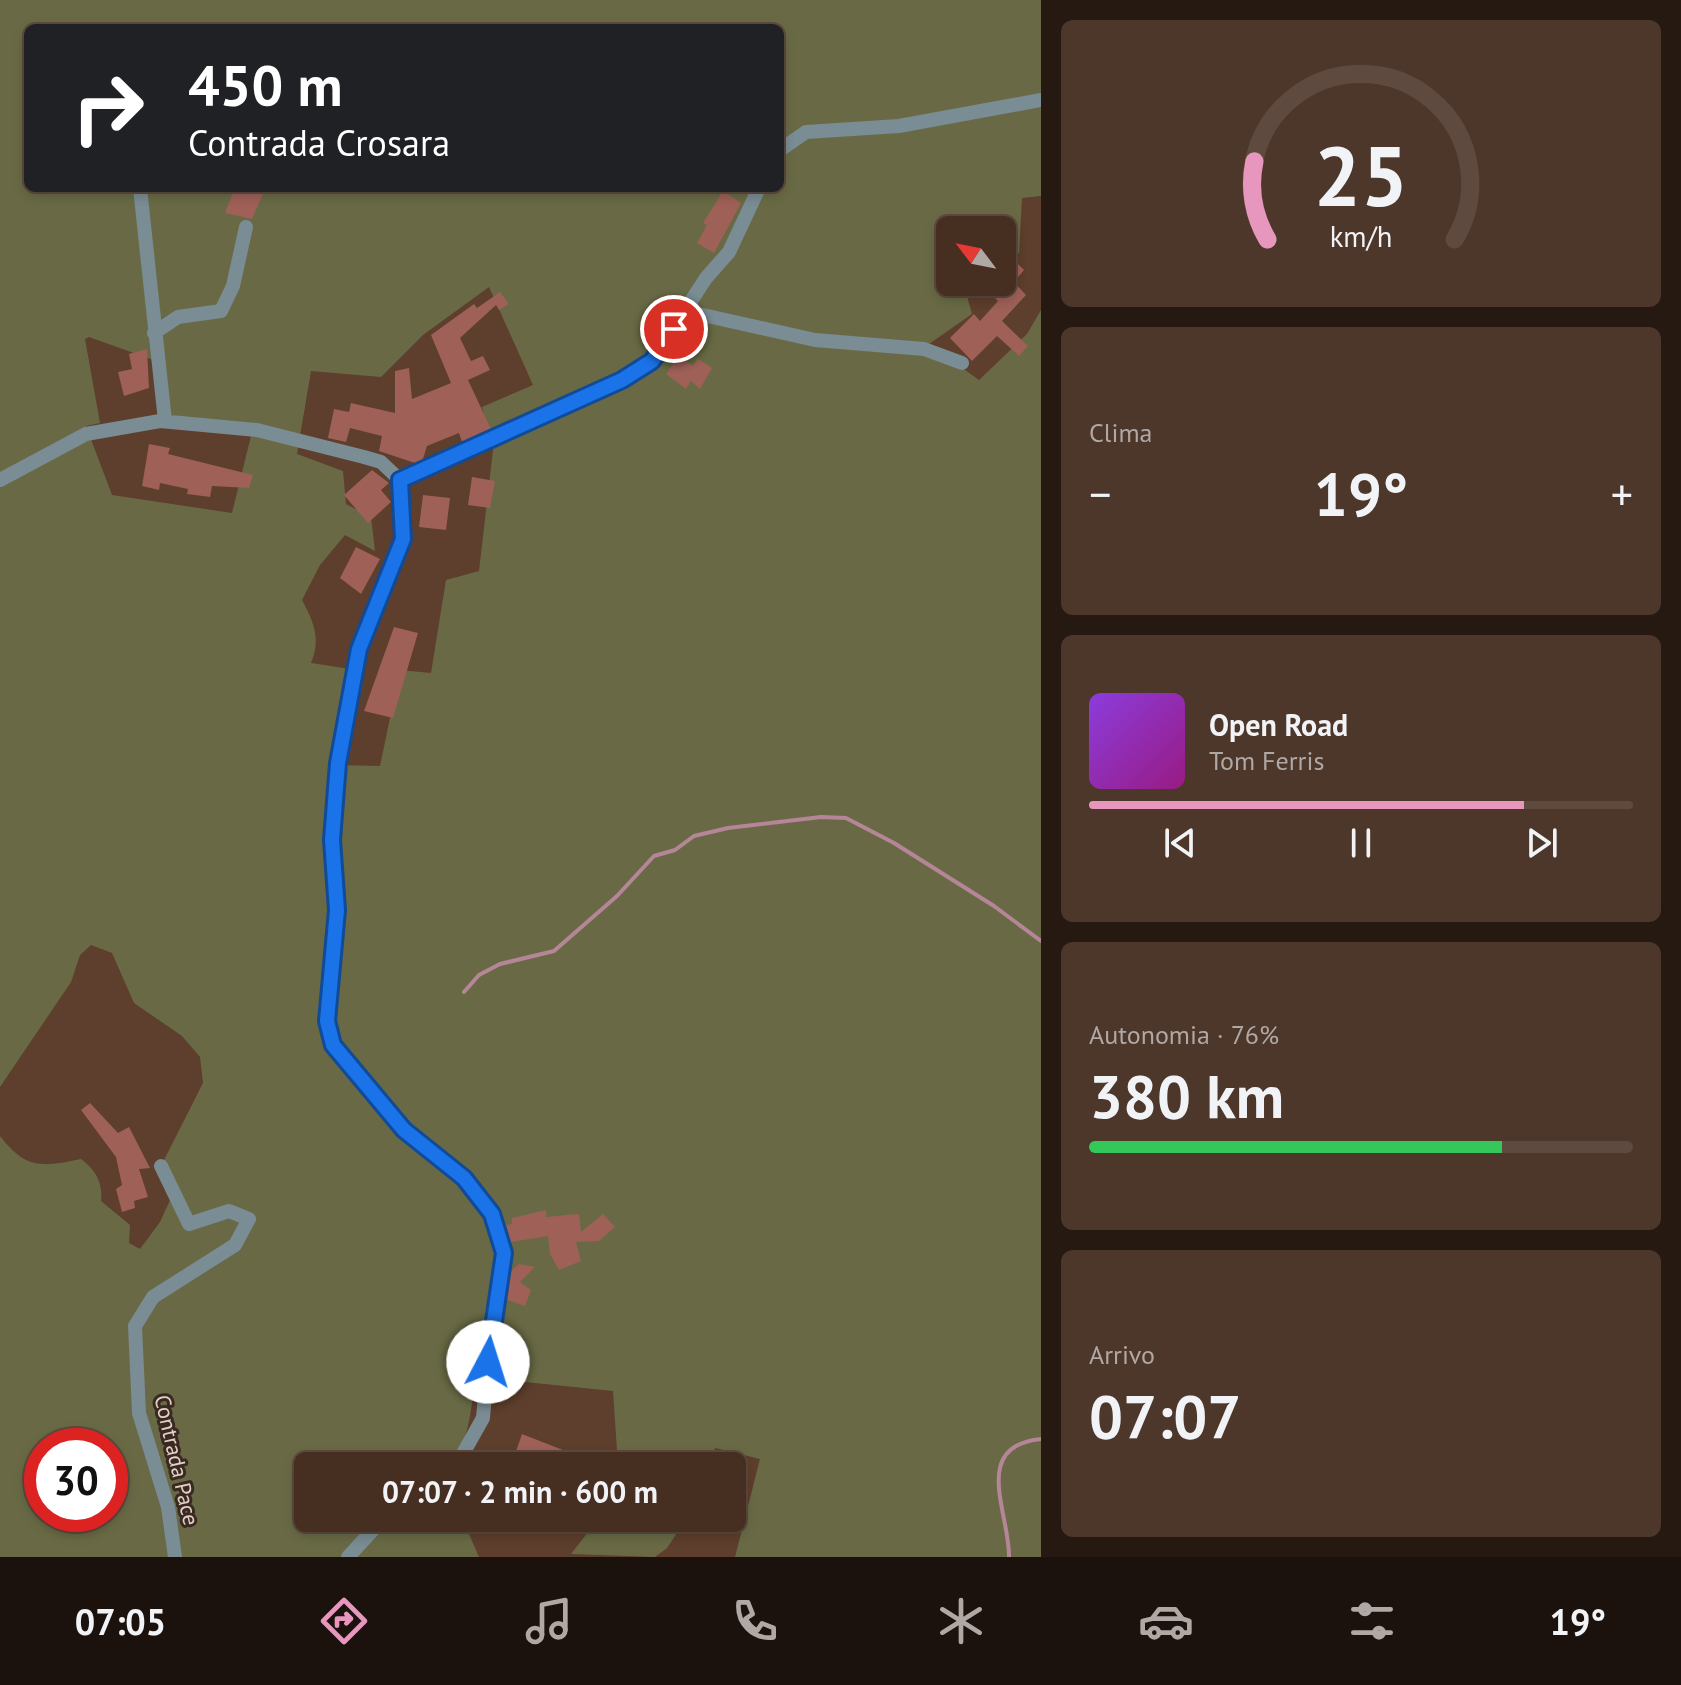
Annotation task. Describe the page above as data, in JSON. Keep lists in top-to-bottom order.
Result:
{
  "streets": {
    "street": ["Contrada Pace"]
  },
  "north": "top left",
  "page": {
    "turn": ["450 m", "Contrada Crosara"],
    "tile": [
      "Clima",
      ["Autonomia · 76%", "380 km"],
      ["Arrivo", "07:07"]
    ],
    "heat": ["−", "19°", "+"],
    "song": ["Open Road", "Tom Ferris"],
    "limit": "30",
    "trip": "07:07 · 2 min · 600 m",
    "tabs": ["07:05", "19°"],
    "gauge": ["25", "km/h"]
  }
}
